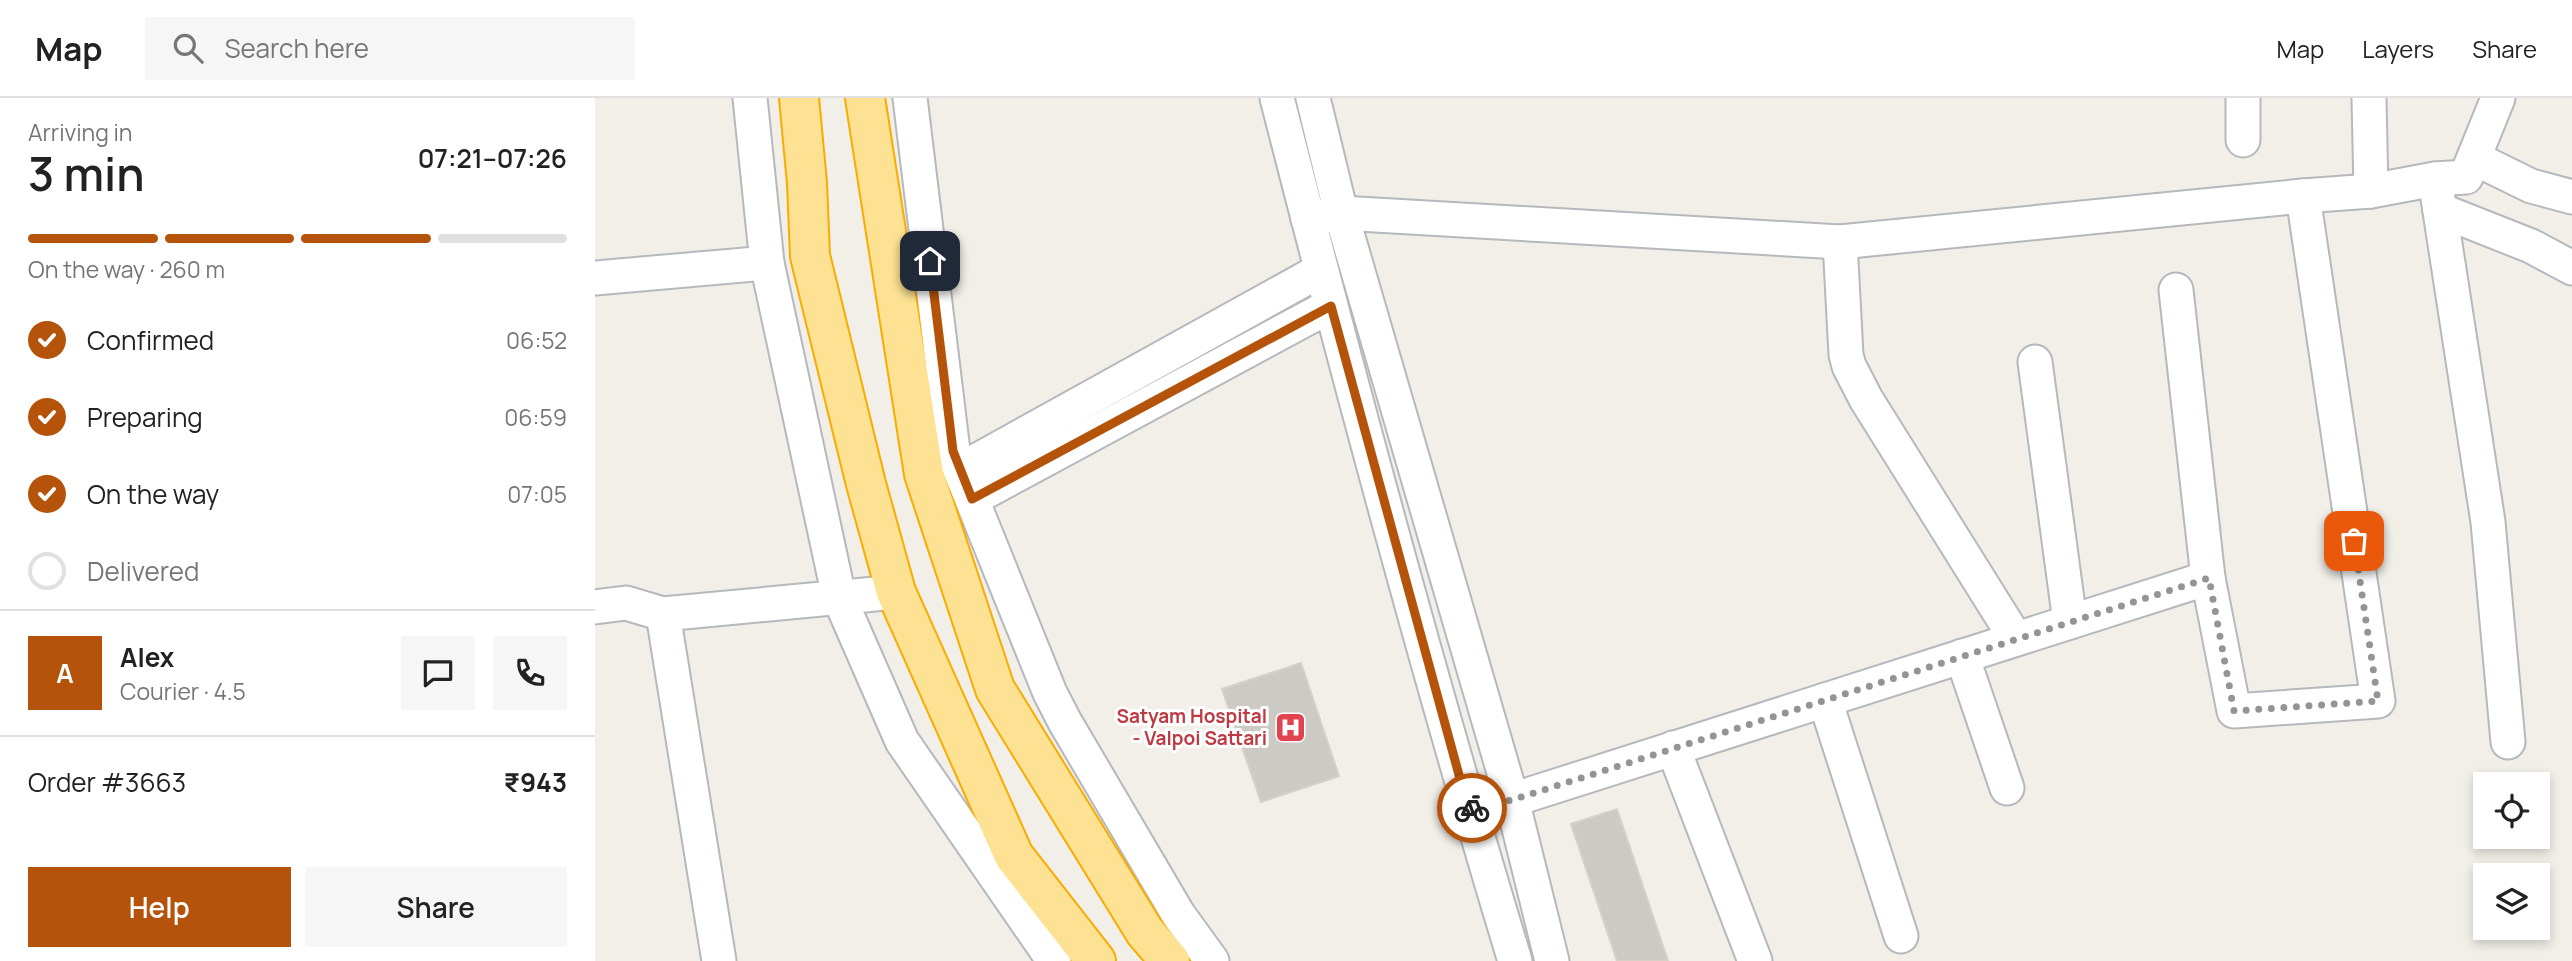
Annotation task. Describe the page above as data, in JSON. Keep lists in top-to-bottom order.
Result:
{
  "places": {
    "hospital": ["Satyam Hospital - Valpoi Sattari"]
  },
  "page": {
    "header": "Map",
    "search": "Search here",
    "nav": ["Map", "Layers", "Share"],
    "heading": ["3 min", "Arriving in", "07:21–07:26"],
    "panel": [
      "Alex",
      "Courier · 4.5",
      "Order #3663",
      "₹943"
    ],
    "bar": "On the way · 260 m",
    "list": [
      ["Confirmed", "06:52"],
      ["Preparing", "06:59"],
      ["On the way", "07:05"],
      "Delivered"
    ],
    "round": "A",
    "buttons": ["Help", "Share"]
  }
}
